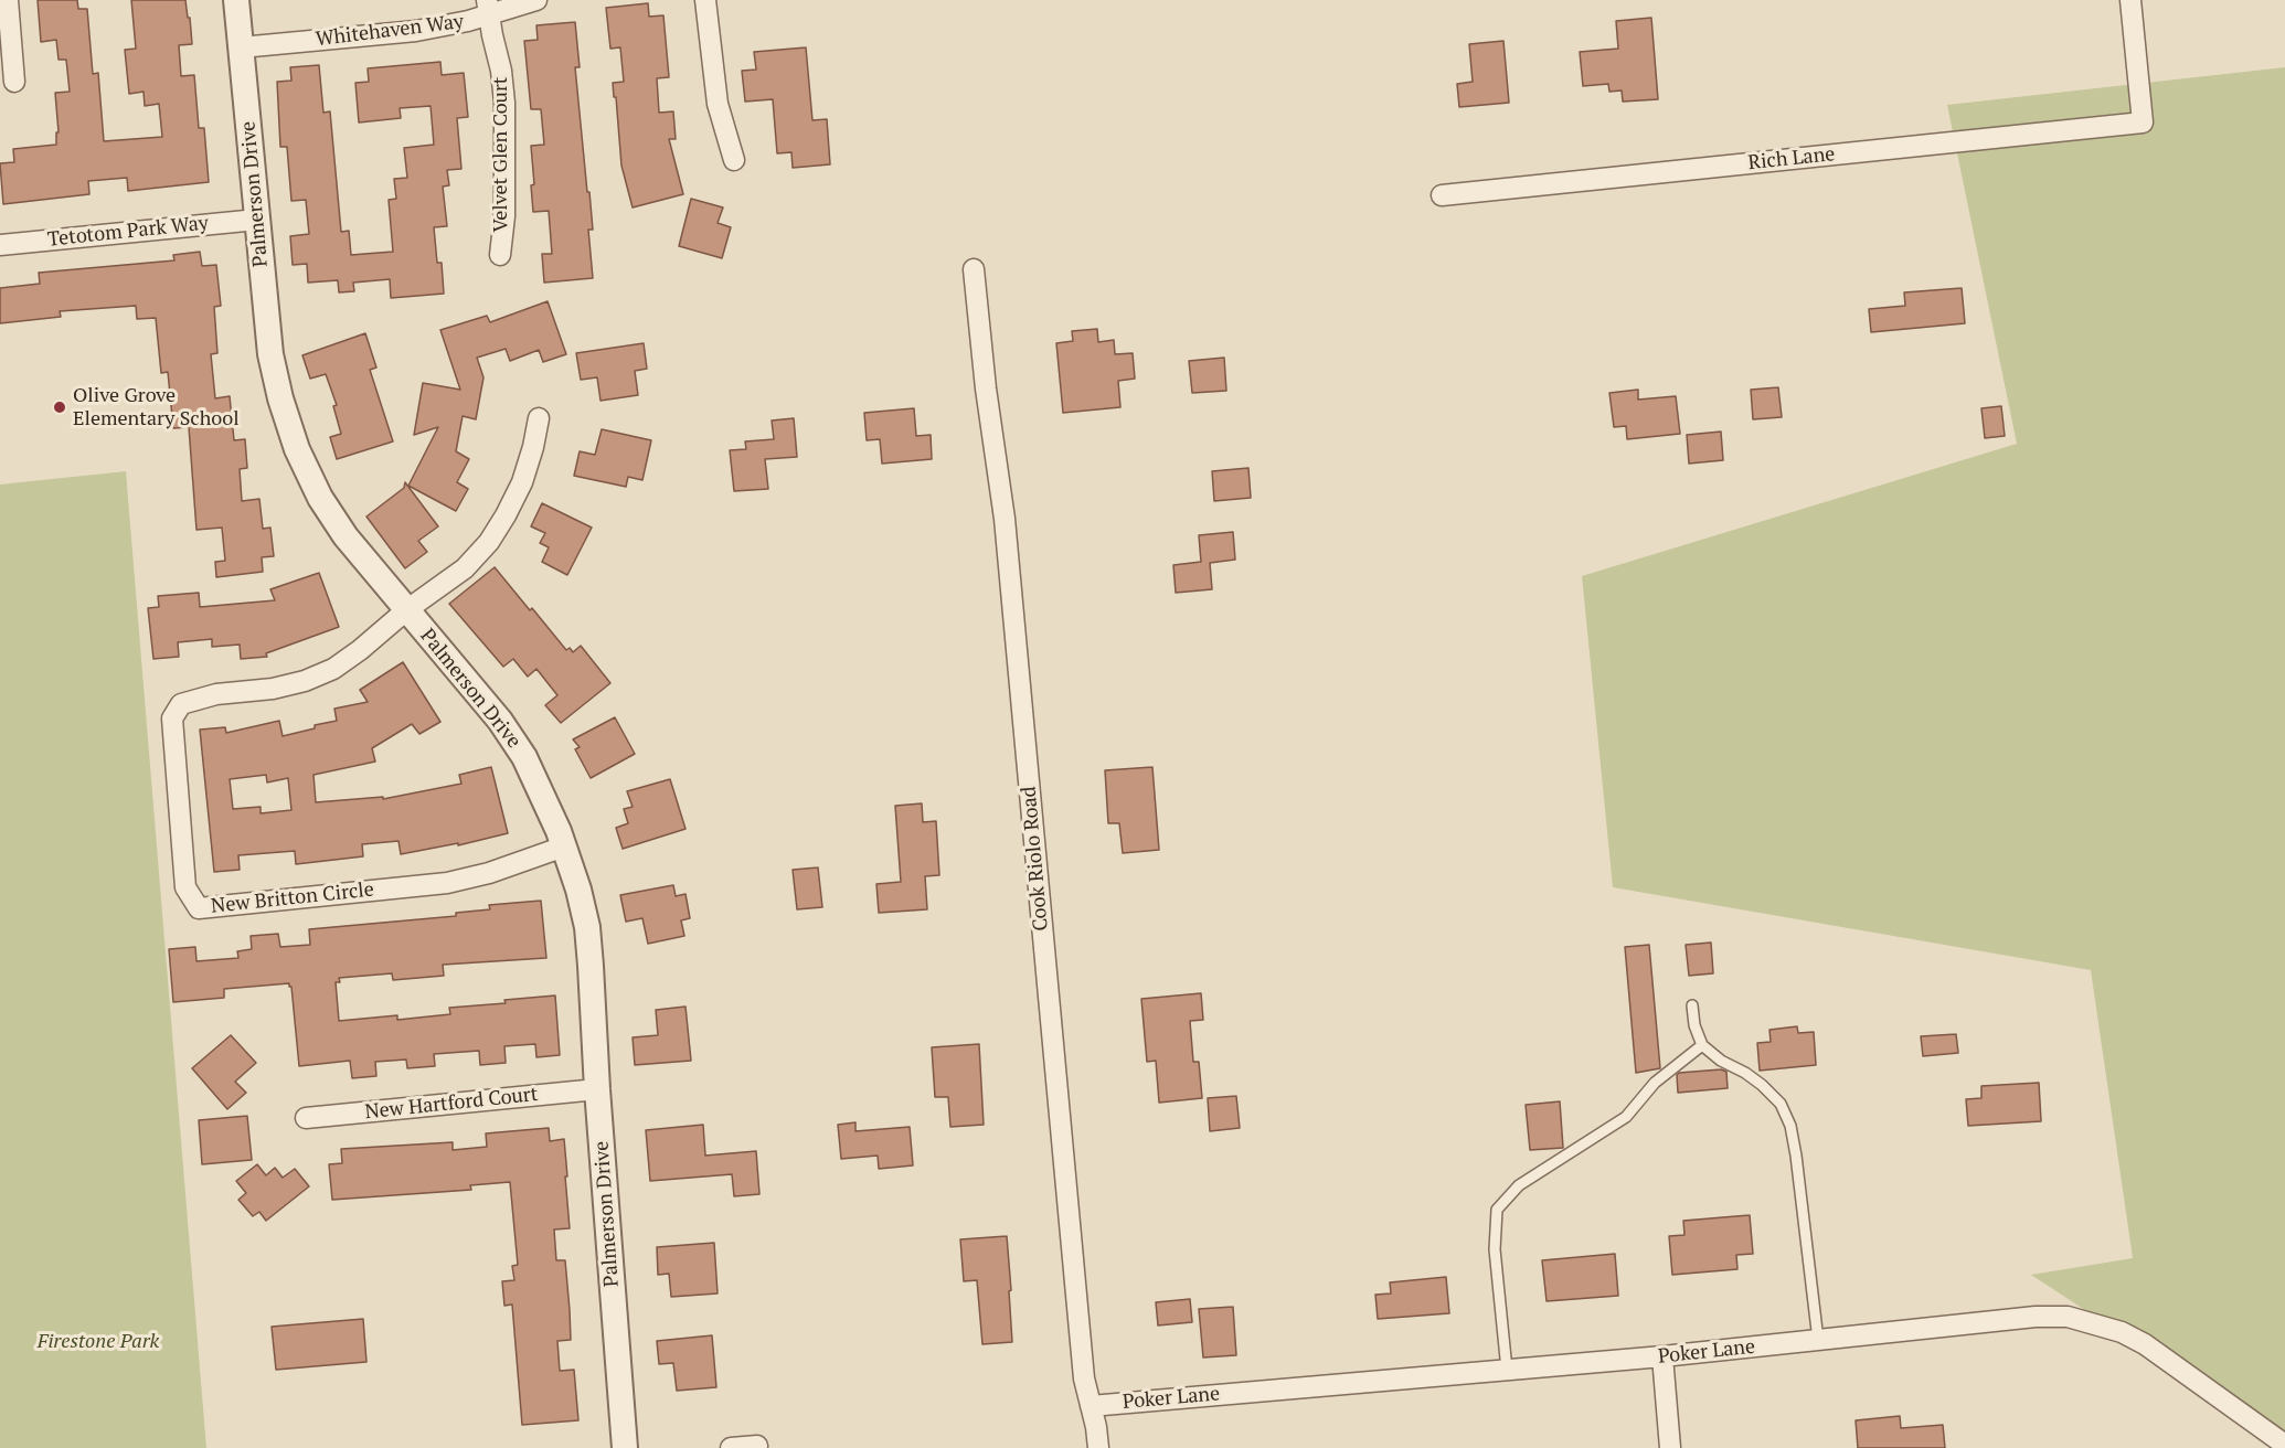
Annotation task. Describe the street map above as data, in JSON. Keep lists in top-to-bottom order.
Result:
{
  "streets": {
    "street": [
      "Whitehaven Way",
      "Velvet Glen Court",
      "Rich Lane",
      "Palmerson Drive",
      "Tetotom Park Way",
      "Cook Riolo Road",
      "New Britton Circle",
      "New Hartford Court",
      "Poker Lane"
    ]
  },
  "crossings": [
    ["Whitehaven Way", "Velvet Glen Court"],
    ["Whitehaven Way", "Palmerson Drive"],
    ["Palmerson Drive", "Tetotom Park Way"],
    ["Palmerson Drive", "New Britton Circle"],
    ["Palmerson Drive", "New Hartford Court"],
    ["Cook Riolo Road", "Poker Lane"]
  ],
  "parks": ["Firestone Park"],
  "places": ["Olive Grove Elementary School"]
}
